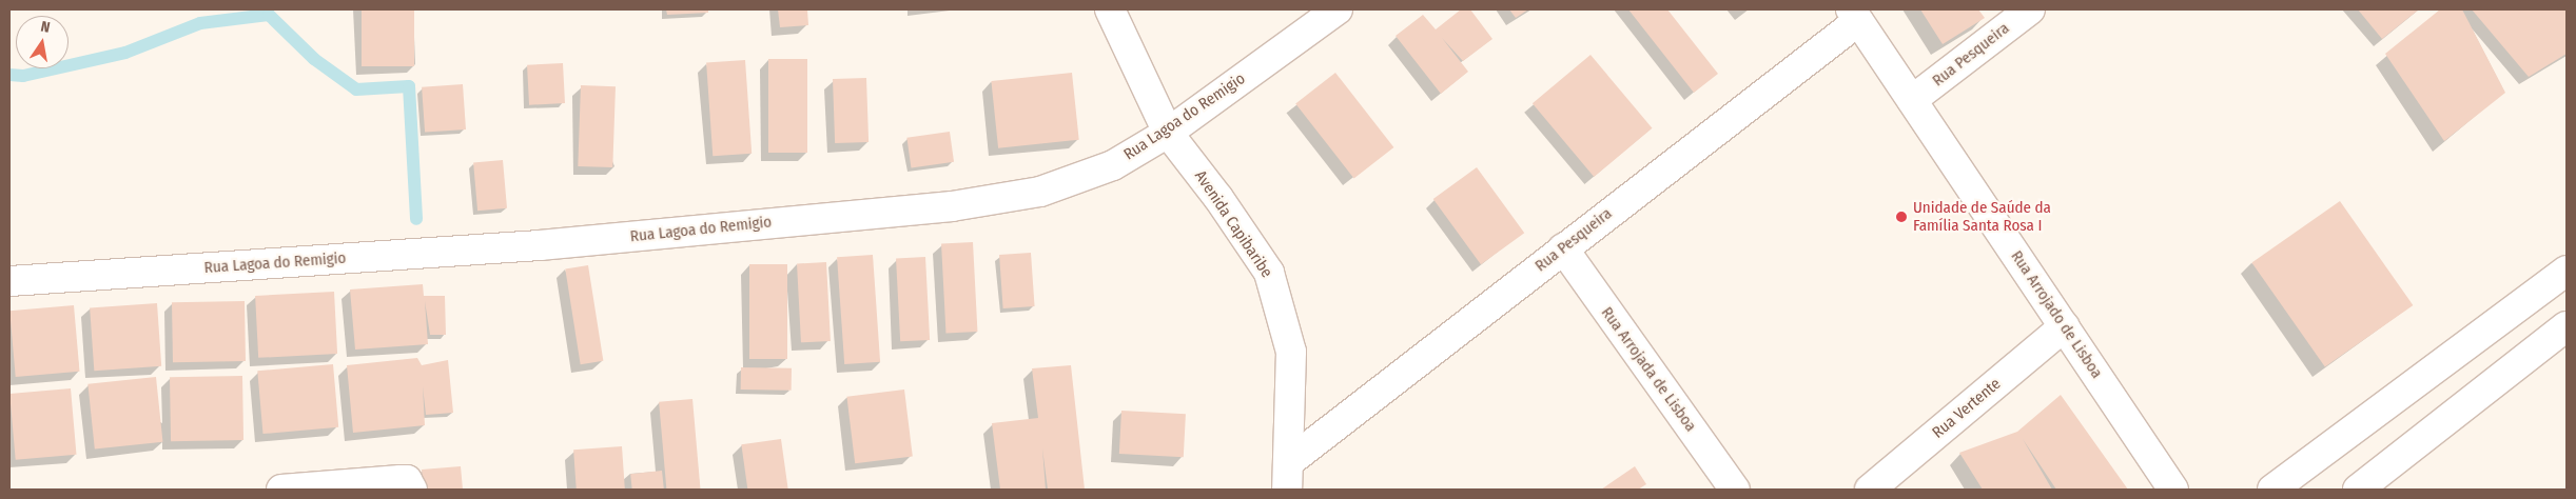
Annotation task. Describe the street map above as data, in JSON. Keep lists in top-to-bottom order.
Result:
{
  "streets": {
    "street": [
      "Rua Pesqueira",
      "Rua Lagoa do Remigio",
      "Avenida Capibaribe",
      "Rua Arrojado de Lisboa",
      "Rua Arrojada de Lisboa",
      "Rua Vertente"
    ]
  },
  "crossings": [
    ["Rua Pesqueira", "Avenida Capibaribe"],
    ["Rua Pesqueira", "Rua Arrojado de Lisboa"],
    ["Rua Pesqueira", "Rua Arrojada de Lisboa"],
    ["Rua Lagoa do Remigio", "Avenida Capibaribe"],
    ["Rua Arrojado de Lisboa", "Rua Vertente"]
  ],
  "places": ["Unidade de Saúde da Família Santa Rosa I"],
  "north": "top"
}
